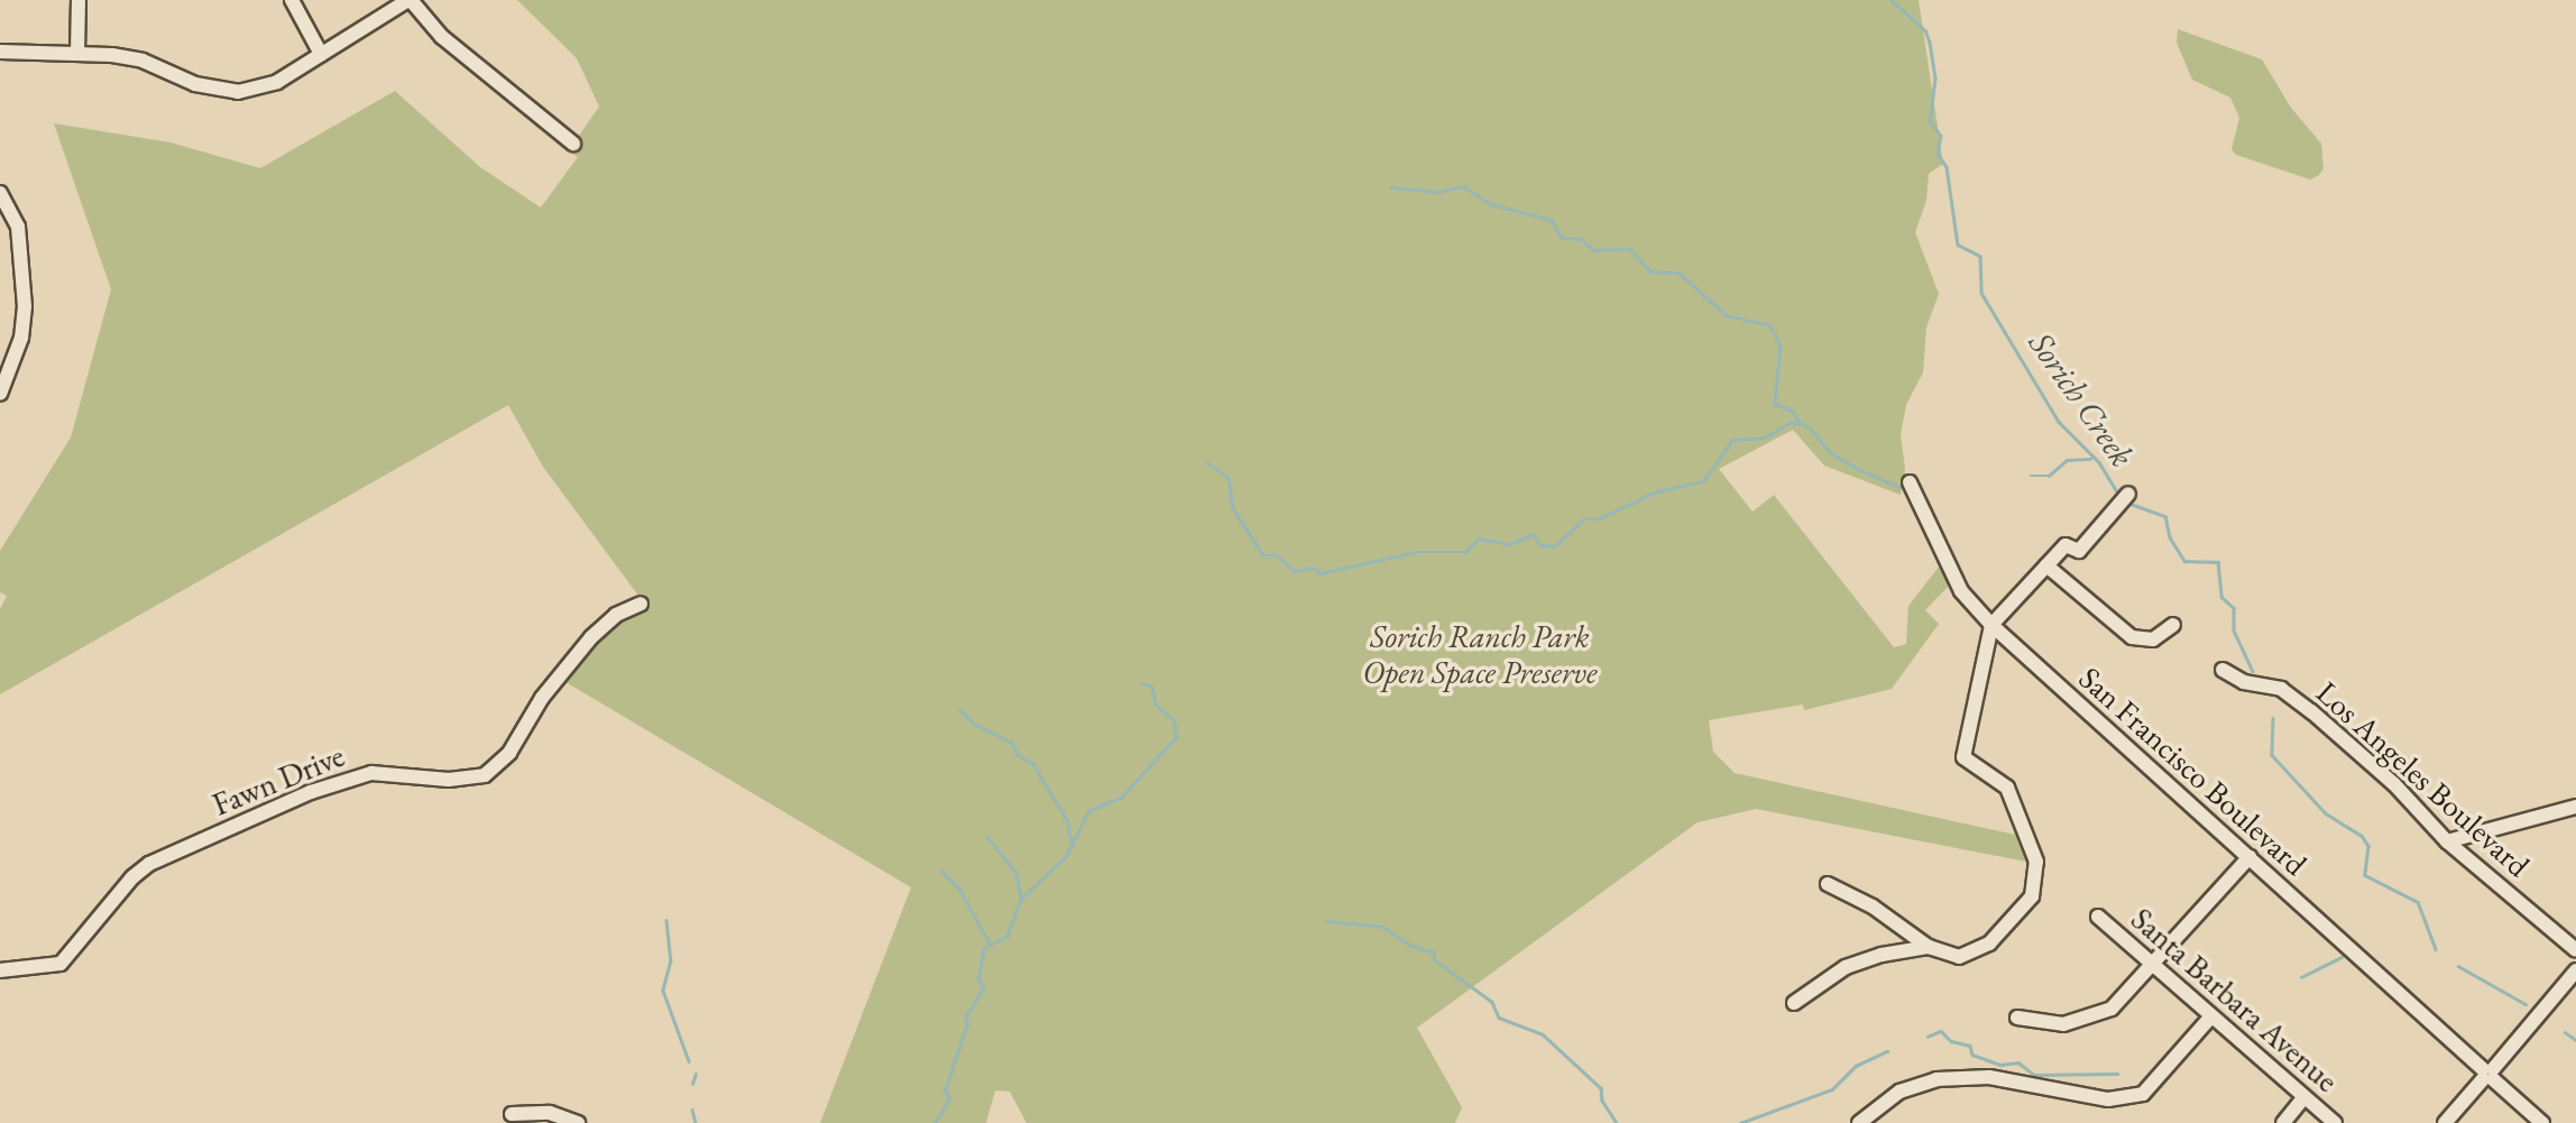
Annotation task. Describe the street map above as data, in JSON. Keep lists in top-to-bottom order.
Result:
{
  "streets": {
    "street": [
      "San Francisco Boulevard",
      "Los Angeles Boulevard",
      "Fawn Drive",
      "Santa Barbara Avenue"
    ]
  },
  "water": ["Sorich Creek"],
  "parks": ["Sorich Ranch Park Open Space Preserve"]
}
